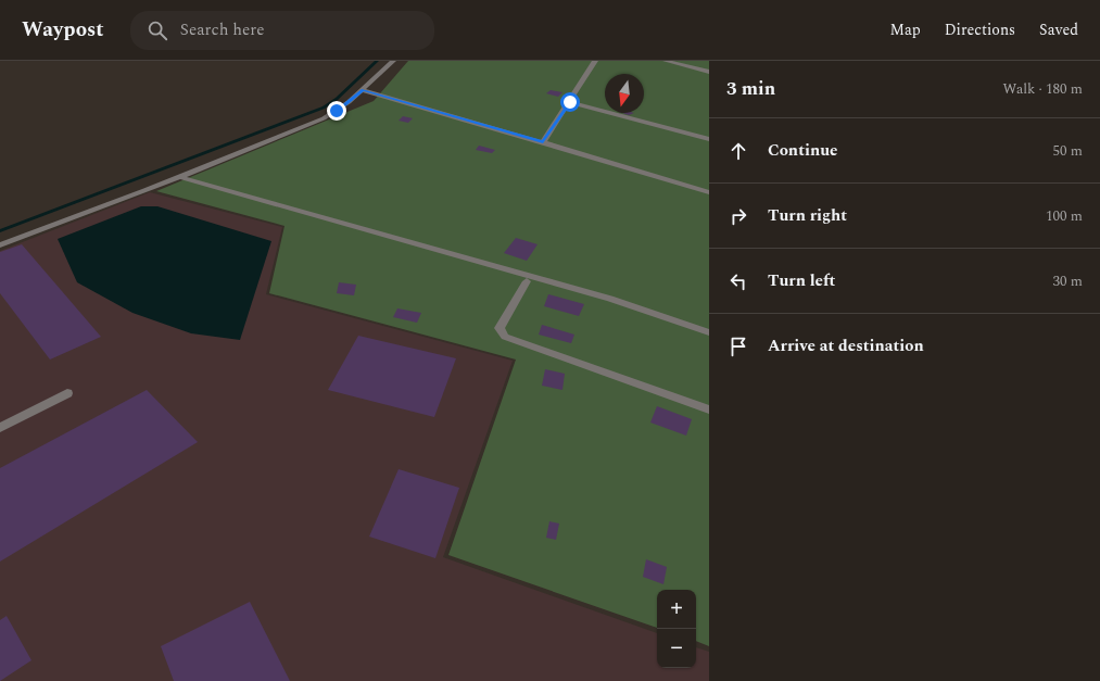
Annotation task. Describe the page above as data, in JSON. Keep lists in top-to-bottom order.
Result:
{
  "north": "bottom",
  "page": {
    "header": "Waypost",
    "search": "Search here",
    "nav": ["Map", "Directions", "Saved"],
    "heading": ["3 min", "Walk · 180 m"],
    "list": [
      ["Continue", "50 m"],
      ["Turn right", "100 m"],
      ["Turn left", "30 m"],
      "Arrive at destination"
    ],
    "map_buttons": ["+", "−"]
  }
}
